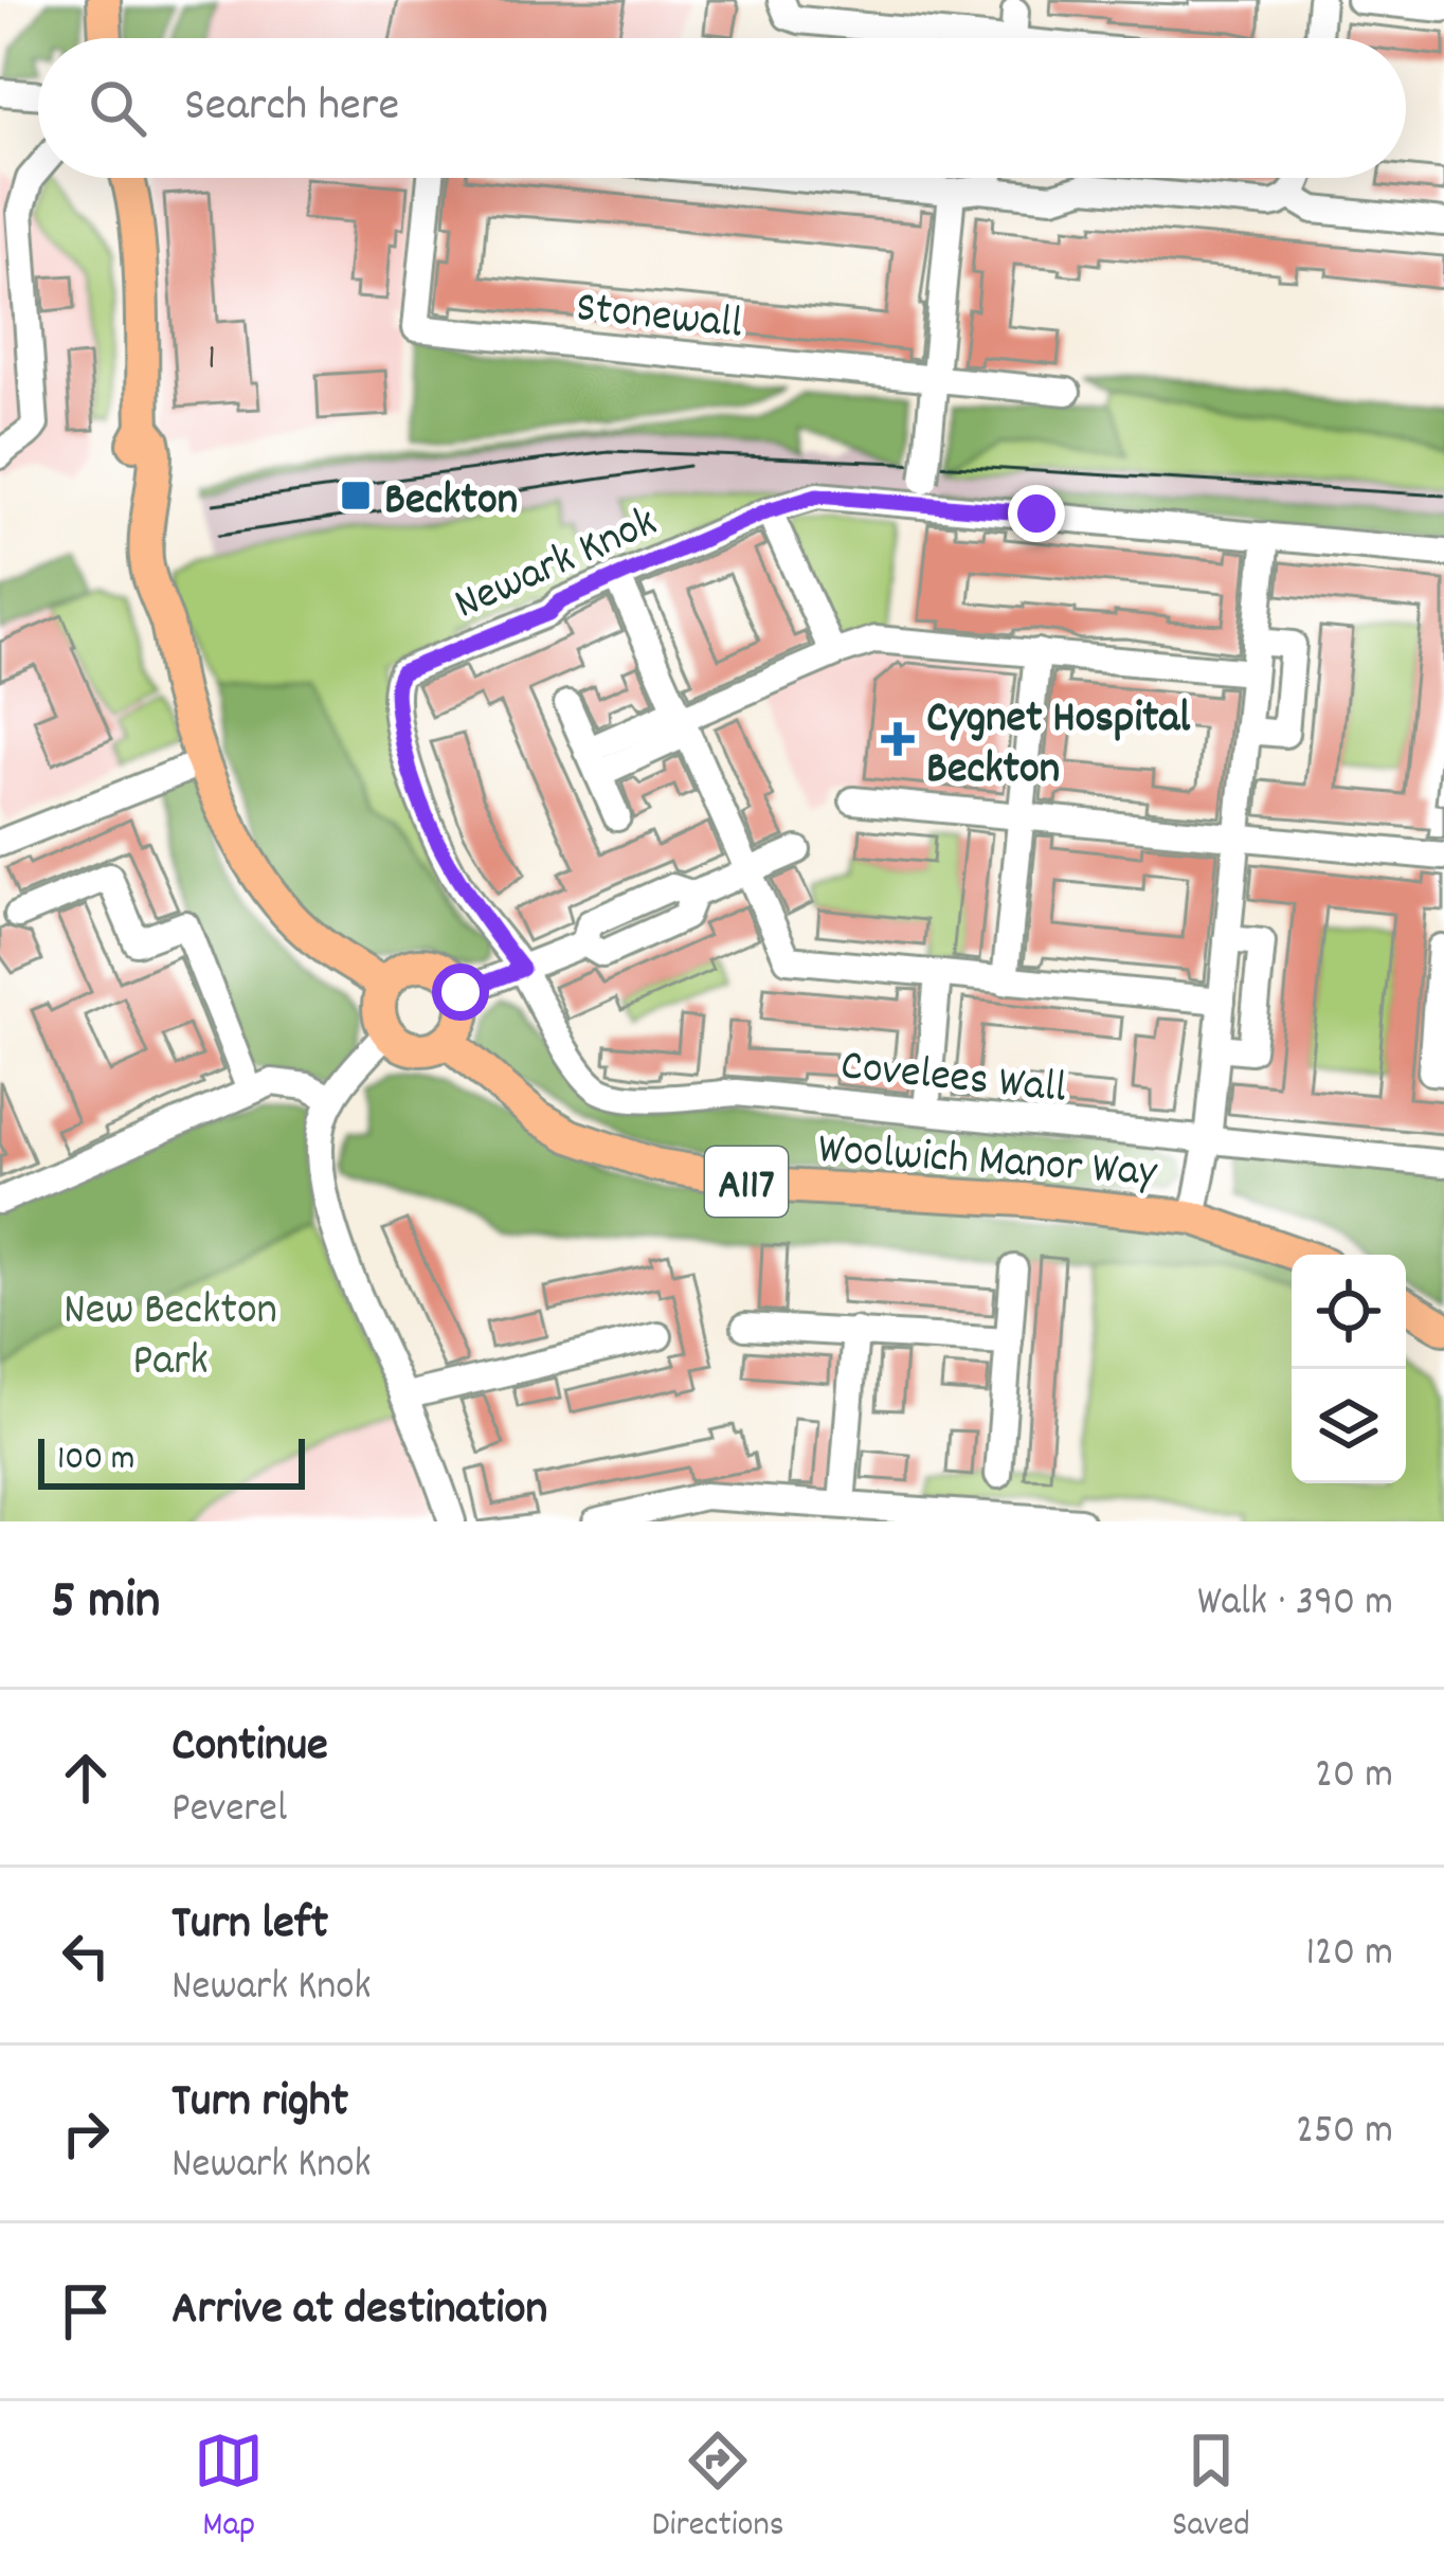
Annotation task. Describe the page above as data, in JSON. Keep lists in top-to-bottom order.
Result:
{
  "streets": {
    "main road": ["Woolwich Manor Way", "A117"],
    "street": ["Stonewall", "Newark Knok", "Covelees Wall"]
  },
  "crossings": [
    ["Newark Knok", "Covelees Wall"]
  ],
  "parks": ["New Beckton Park"],
  "places": {
    "transit": ["Beckton"],
    "health": ["Cygnet Hospital Beckton"]
  },
  "house_numbers": ["1"],
  "scale_bar": "100 m",
  "page": {
    "search": "Search here",
    "scale": "100 m",
    "heading": ["5 min", "Walk · 390 m"],
    "list": [
      ["Continue", "Peverel", "20 m"],
      ["Turn left", "Newark Knok", "120 m"],
      ["Turn right", "Newark Knok", "250 m"],
      "Arrive at destination"
    ],
    "nav": ["Map", "Directions", "Saved"]
  }
}
